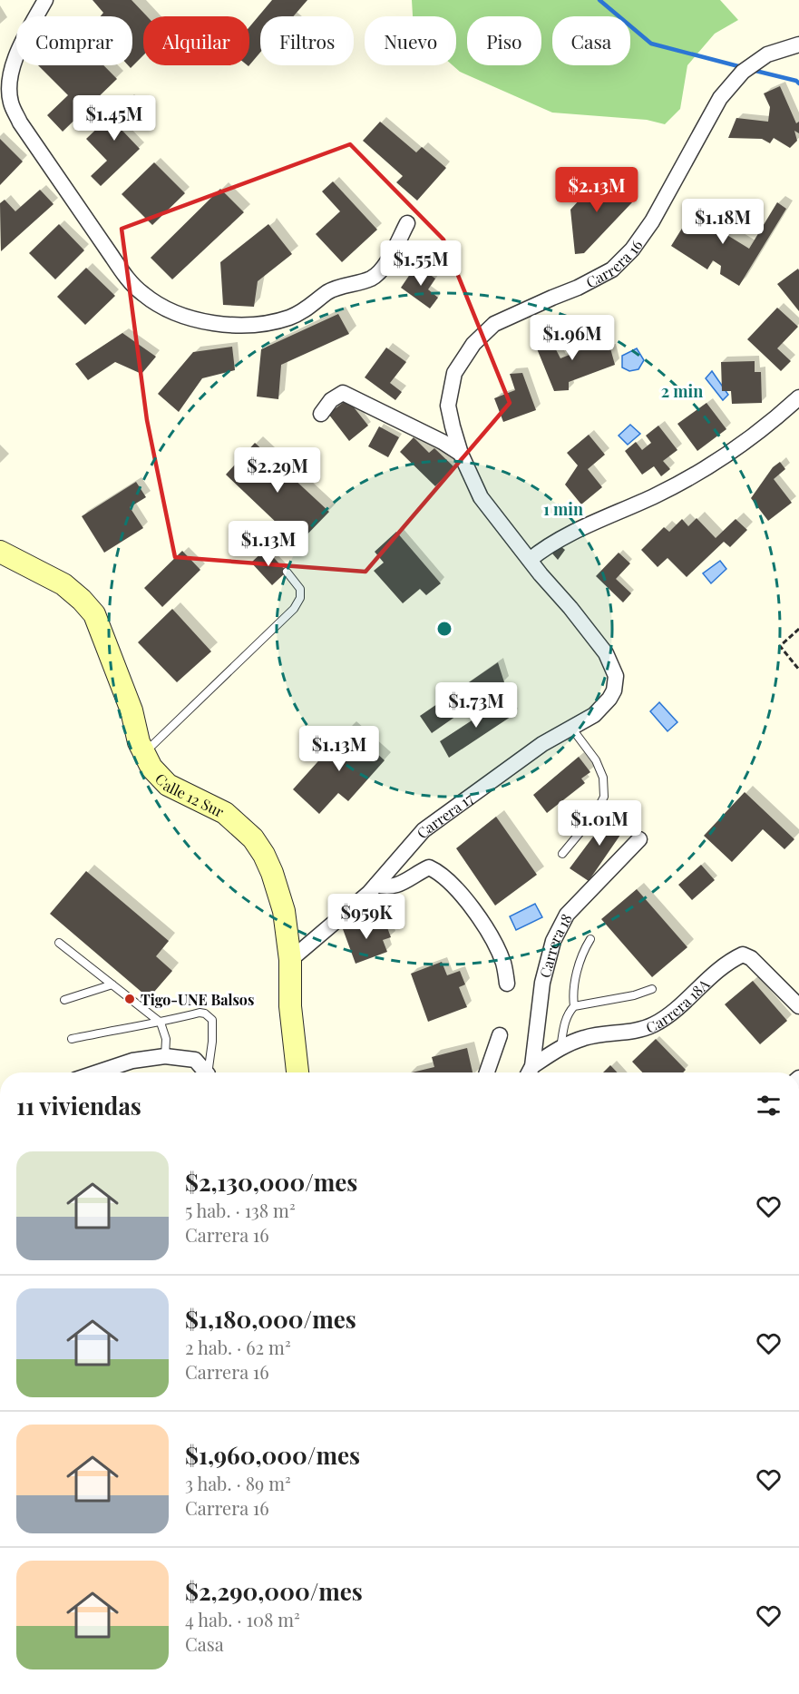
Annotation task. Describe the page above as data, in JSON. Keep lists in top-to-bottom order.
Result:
{
  "streets": {
    "main road": ["Calle 12 Sur"],
    "street": [
      "Carrera 16",
      "Carrera 17",
      "Carrera 18",
      "Carrera 18A"
    ]
  },
  "crossings": [
    ["Calle 12 Sur", "Carrera 17"],
    ["Carrera 18", "Carrera 18A"]
  ],
  "places": ["Tigo-UNE Balsos"],
  "page": {
    "chip": [
      "Comprar",
      "Alquilar",
      "Filtros",
      "Nuevo",
      "Piso",
      "Casa"
    ],
    "price": [
      "$1.45M",
      "$2.13M",
      "$1.18M",
      "$1.55M",
      "$1.96M",
      "$2.29M",
      "$1.13M",
      "$1.73M",
      "$1.13M",
      "$1.01M",
      "$959K"
    ],
    "heading": "11 viviendas",
    "list": [
      {
        "name": "$2,130,000/mes",
        "note": "5 hab. · 138 m² · Carrera 16"
      },
      {
        "name": "$1,180,000/mes",
        "note": "2 hab. · 62 m² · Carrera 16"
      },
      {
        "name": "$1,960,000/mes",
        "note": "3 hab. · 89 m² · Carrera 16"
      },
      {
        "name": "$2,290,000/mes",
        "note": "4 hab. · 108 m² · Casa"
      }
    ]
  },
  "rings": ["2 min", "1 min"]
}
